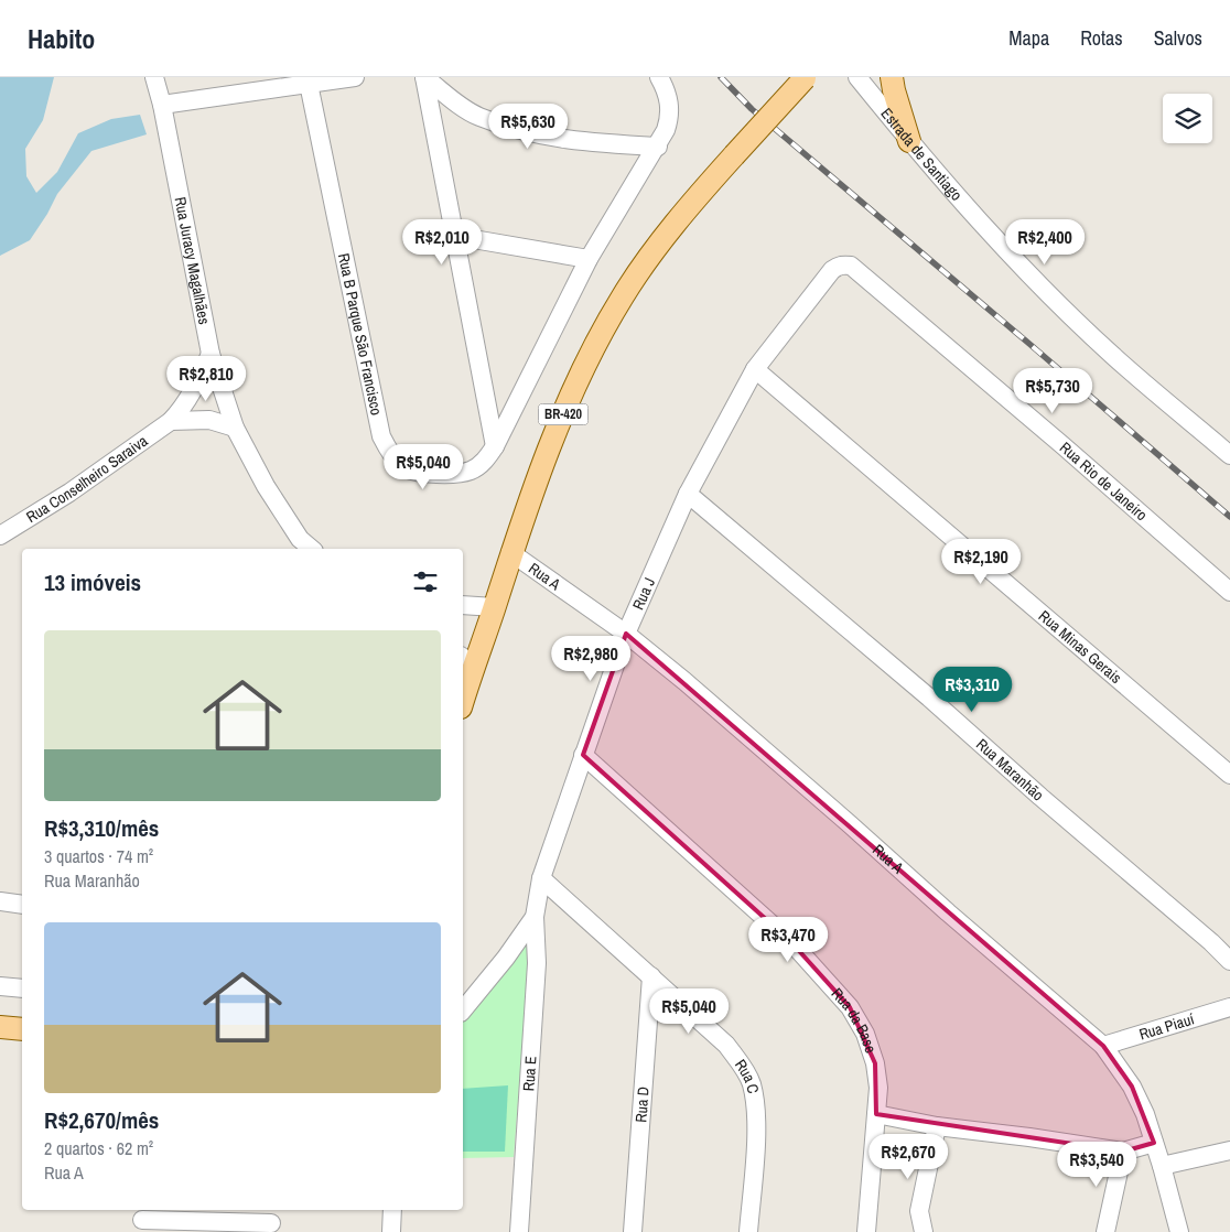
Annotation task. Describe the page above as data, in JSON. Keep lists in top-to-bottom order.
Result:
{
  "streets": {
    "main road": ["BR-420"],
    "street": [
      "Estrada de Santiago",
      "Rua Juracy Magalhães",
      "Rua B Parque São Francisco",
      "Rua Conselheiro Saraiva",
      "Rua Rio de Janeiro",
      "Rua A",
      "Rua J",
      "Rua Minas Gerais",
      "Rua Maranhão",
      "Rua da Base",
      "Rua Piauí",
      "Rua E",
      "Rua C",
      "Rua D"
    ]
  },
  "crossings": [
    ["Rua Juracy Magalhães", "Rua Conselheiro Saraiva"],
    ["BR-420", "Rua A"],
    ["Rua Rio de Janeiro", "Rua J"],
    ["Rua A", "Rua J"],
    ["Rua A", "Rua Piauí"],
    ["Rua J", "Rua Minas Gerais"],
    ["Rua J", "Rua Maranhão"],
    ["Rua J", "Rua da Base"],
    ["Rua J", "Rua E"],
    ["Rua J", "Rua C"],
    ["Rua C", "Rua D"]
  ],
  "page": {
    "header": "Habito",
    "nav": ["Mapa", "Rotas", "Salvos"],
    "price": [
      "R$5,630",
      "R$2,010",
      "R$2,400",
      "R$2,810",
      "R$5,730",
      "R$5,040",
      "R$2,190",
      "R$2,980",
      "R$3,310",
      "R$3,470",
      "R$5,040",
      "R$2,670",
      "R$3,540"
    ],
    "heading": "13 imóveis",
    "list": [
      {
        "name": "R$3,310/mês",
        "note": "3 quartos · 74 m² · Rua Maranhão"
      },
      {
        "name": "R$2,670/mês",
        "note": "2 quartos · 62 m² · Rua A"
      }
    ]
  }
}
